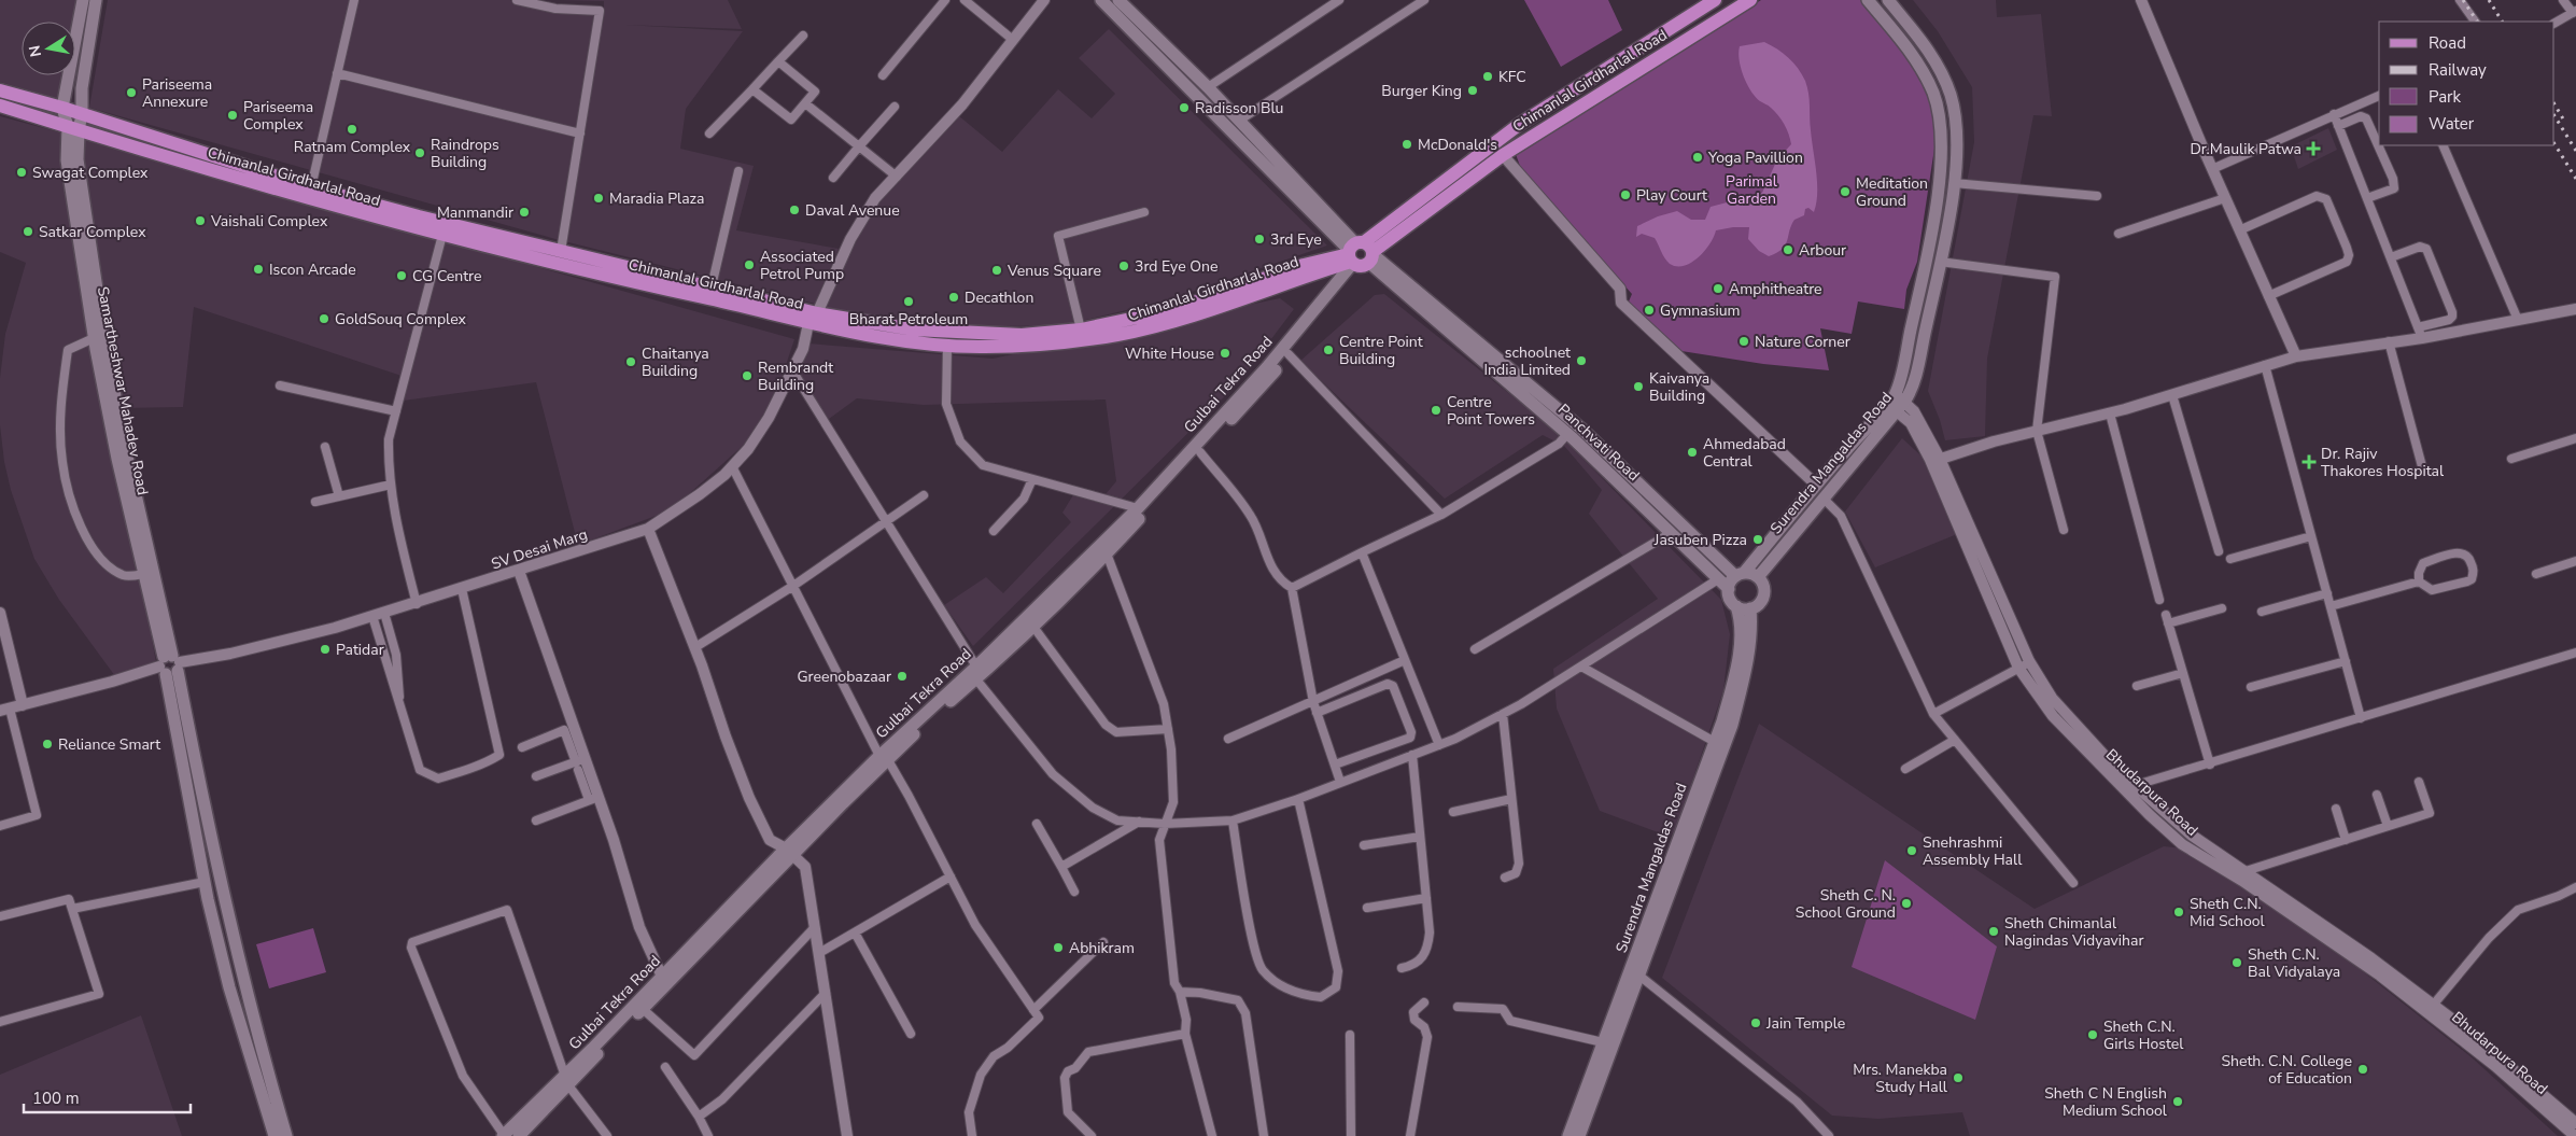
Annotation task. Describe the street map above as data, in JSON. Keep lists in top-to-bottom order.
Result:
{
  "streets": {
    "main road": [
      "Chimanlal Girdharlal Road",
      "Gulbai Tekra Road",
      "Samartheshwar Mahadev Road",
      "Panchvati Road",
      "Surendra Mangaldas Road"
    ],
    "street": ["SV Desai Marg", "Bhudarpura Road"]
  },
  "crossings": [
    ["Chimanlal Girdharlal Road", "Gulbai Tekra Road"],
    ["Chimanlal Girdharlal Road", "Samartheshwar Mahadev Road"],
    ["Chimanlal Girdharlal Road", "Panchvati Road"],
    ["Chimanlal Girdharlal Road", "SV Desai Marg"],
    ["Gulbai Tekra Road", "Panchvati Road"],
    ["Samartheshwar Mahadev Road", "SV Desai Marg"],
    ["Panchvati Road", "Surendra Mangaldas Road"],
    ["Surendra Mangaldas Road", "Bhudarpura Road"]
  ],
  "parks": ["Parimal Garden"],
  "places": {
    "other": [
      "KFC",
      "Burger King",
      "Pariseema Annexure",
      "Radisson Blu",
      "Pariseema Complex",
      "Ratnam Complex",
      "McDonald's",
      "Raindrops Building",
      "Yoga Pavillion",
      "Swagat Complex",
      "Meditation Ground",
      "Play Court",
      "Maradia Plaza",
      "Daval Avenue",
      "Manmandir",
      "Vaishali Complex",
      "Satkar Complex",
      "3rd Eye",
      "Arbour",
      "Associated Petrol Pump",
      "3rd Eye One",
      "Iscon Arcade",
      "Venus Square",
      "CG Centre",
      "Amphitheatre",
      "Decathlon",
      "Bharat Petroleum",
      "Gymnasium",
      "GoldSouq Complex",
      "Nature Corner",
      "Centre Point Building",
      "White House",
      "schoolnet India Limited",
      "Chaitanya Building",
      "Rembrandt Building",
      "Kaivanya Building",
      "Centre Point Towers",
      "Ahmedabad Central",
      "Jasuben Pizza",
      "Patidar",
      "Greenobazaar",
      "Reliance Smart",
      "Snehrashmi Assembly Hall",
      "Sheth C. N. School Ground",
      "Sheth C.N. Mid School",
      "Sheth Chimanlal Nagindas Vidyavihar",
      "Abhikram",
      "Sheth C.N. Bal Vidyalaya",
      "Jain Temple",
      "Sheth C.N. Girls Hostel",
      "Sheth. C.N. College of Education",
      "Mrs. Manekba Study Hall",
      "Sheth C N English Medium School"
    ],
    "health": ["Dr.Maulik Patwa", "Dr. Rajiv Thakores Hospital"]
  },
  "legend": [
    "Road",
    "Railway",
    "Park",
    "Water"
  ],
  "scale_bar": "100 m",
  "north": "left"
}
